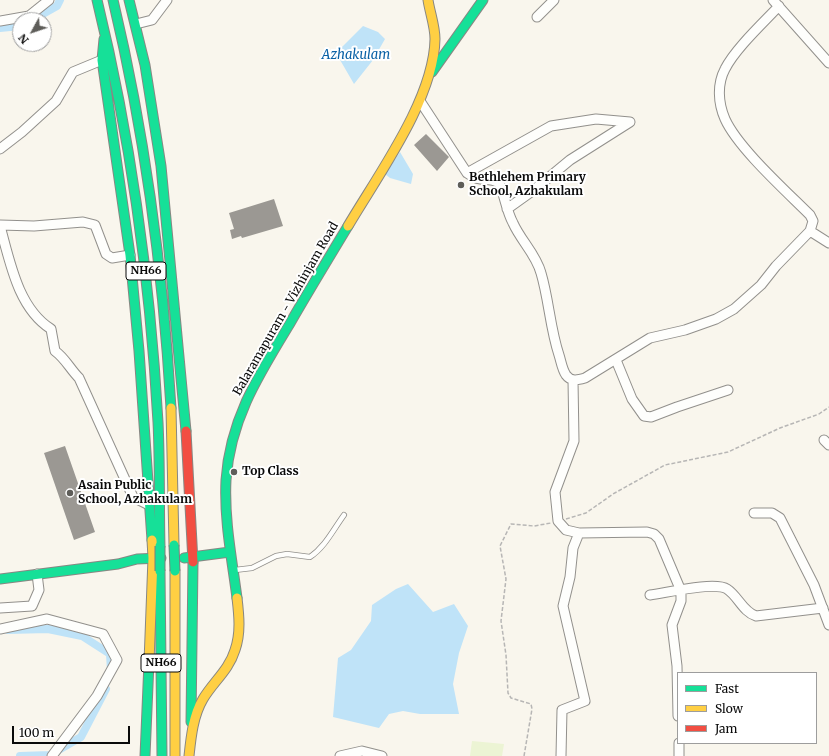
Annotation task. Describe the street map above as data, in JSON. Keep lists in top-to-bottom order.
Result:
{
  "streets": {
    "main road": ["NH66", "Balaramapuram - Vizhinjam Road"]
  },
  "water": ["Azhakulam"],
  "places": ["Bethlehem Primary School, Azhakulam", "Top Class", "Asain Public School, Azhakulam"],
  "legend": ["Fast", "Slow", "Jam"],
  "scale_bar": "100 m",
  "north": "bottom left"
}
